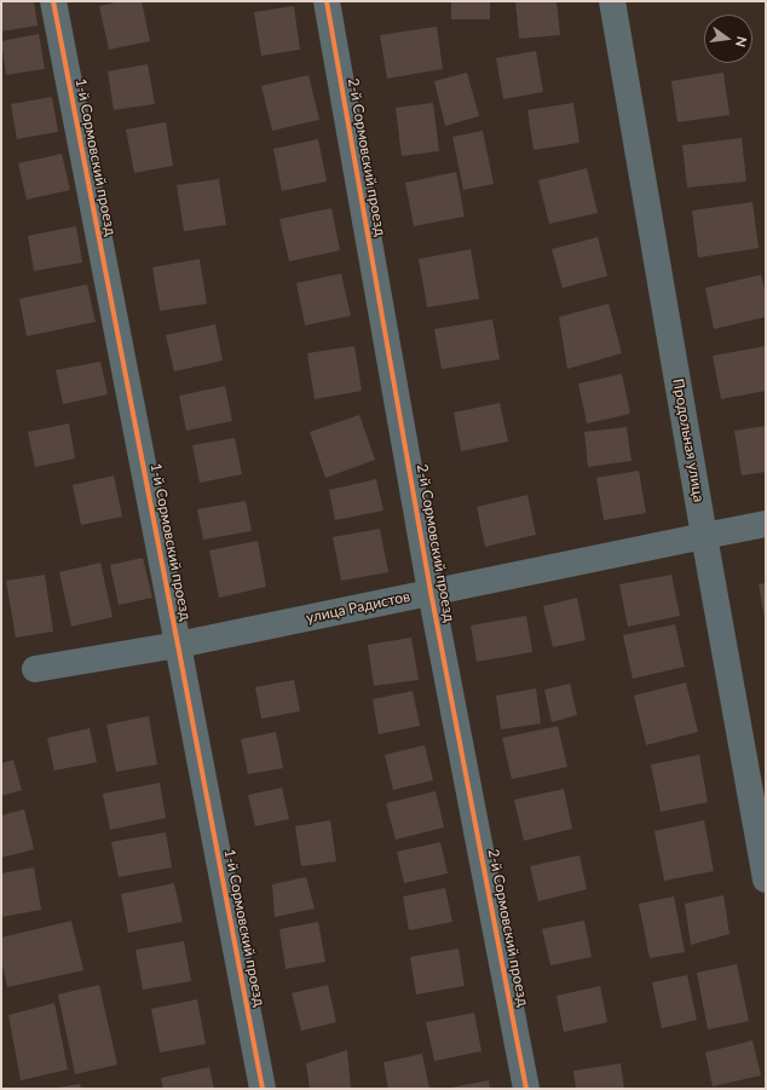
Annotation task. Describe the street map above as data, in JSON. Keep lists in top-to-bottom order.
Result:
{
  "streets": {
    "street": [
      "1-й Сормовский проезд",
      "2-й Сормовский проезд",
      "Продольная улица",
      "улица Радистов"
    ]
  },
  "crossings": [
    ["1-й Сормовский проезд", "улица Радистов"],
    ["2-й Сормовский проезд", "улица Радистов"],
    ["Продольная улица", "улица Радистов"]
  ],
  "north": "right"
}
